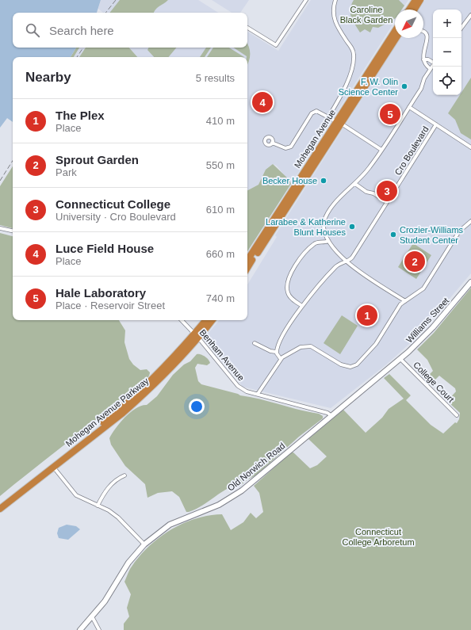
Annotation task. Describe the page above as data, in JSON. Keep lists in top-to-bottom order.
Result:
{
  "streets": {
    "highway": ["Mohegan Avenue", "Mohegan Avenue Parkway"],
    "street": [
      "Cro Boulevard",
      "Williams Street",
      "Benham Avenue",
      "College Court",
      "Old Norwich Road"
    ]
  },
  "crossings": [
    ["Williams Street", "College Court"],
    ["Williams Street", "Old Norwich Road"],
    ["Benham Avenue", "Mohegan Avenue Parkway"],
    ["Benham Avenue", "Old Norwich Road"]
  ],
  "parks": ["Caroline Black Garden", "Connecticut College Arboretum"],
  "places": [
    "F. W. Olin Science Center",
    "Becker House",
    "Larabee & Katherine Blunt Houses",
    "Crozier-Williams Student Center"
  ],
  "north": "bottom left",
  "page": {
    "map_buttons": ["+", "−"],
    "search": "Search here",
    "heading": ["Nearby", "5 results"],
    "pins": [
      "4",
      "5",
      "3",
      "2",
      "1"
    ],
    "list": [
      {
        "mark": "1",
        "name": "The Plex",
        "note": "Place",
        "value": "410 m"
      },
      {
        "mark": "2",
        "name": "Sprout Garden",
        "note": "Park",
        "value": "550 m"
      },
      {
        "mark": "3",
        "name": "Connecticut College",
        "note": "University · Cro Boulevard",
        "value": "610 m"
      },
      {
        "mark": "4",
        "name": "Luce Field House",
        "note": "Place",
        "value": "660 m"
      },
      {
        "mark": "5",
        "name": "Hale Laboratory",
        "note": "Place · Reservoir Street",
        "value": "740 m"
      }
    ]
  }
}
